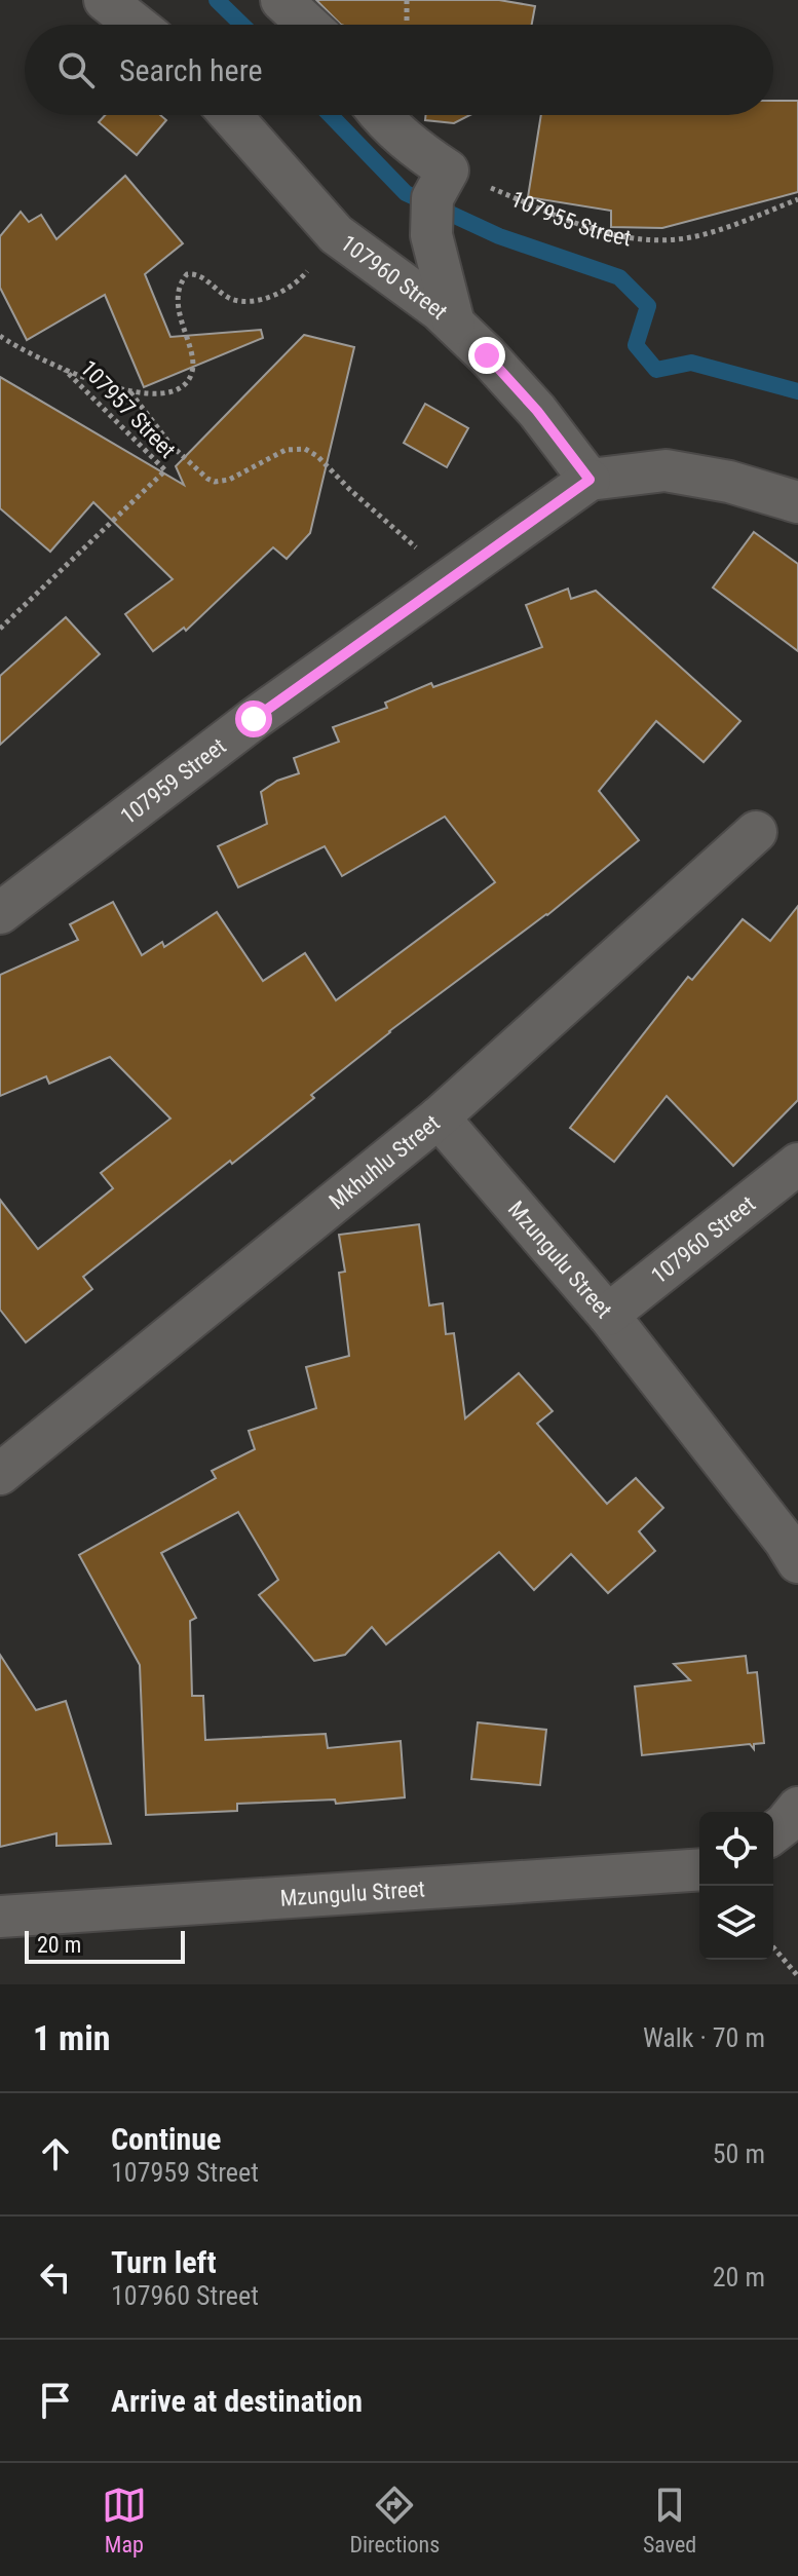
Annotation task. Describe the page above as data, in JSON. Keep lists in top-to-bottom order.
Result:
{
  "streets": {
    "street": [
      "107960 Street",
      "107959 Street",
      "Mkhuhlu Street",
      "Mzungulu Street"
    ],
    "path": ["107955 Street", "107957 Street"]
  },
  "crossings": [
    ["107960 Street", "107957 Street"],
    ["107960 Street", "107959 Street"],
    ["107960 Street", "Mzungulu Street"],
    ["Mkhuhlu Street", "Mzungulu Street"]
  ],
  "scale_bar": "20 m",
  "page": {
    "search": "Search here",
    "scale": "20 m",
    "heading": ["1 min", "Walk · 70 m"],
    "list": [
      ["Continue", "107959 Street", "50 m"],
      ["Turn left", "107960 Street", "20 m"],
      "Arrive at destination"
    ],
    "nav": ["Map", "Directions", "Saved"]
  }
}
